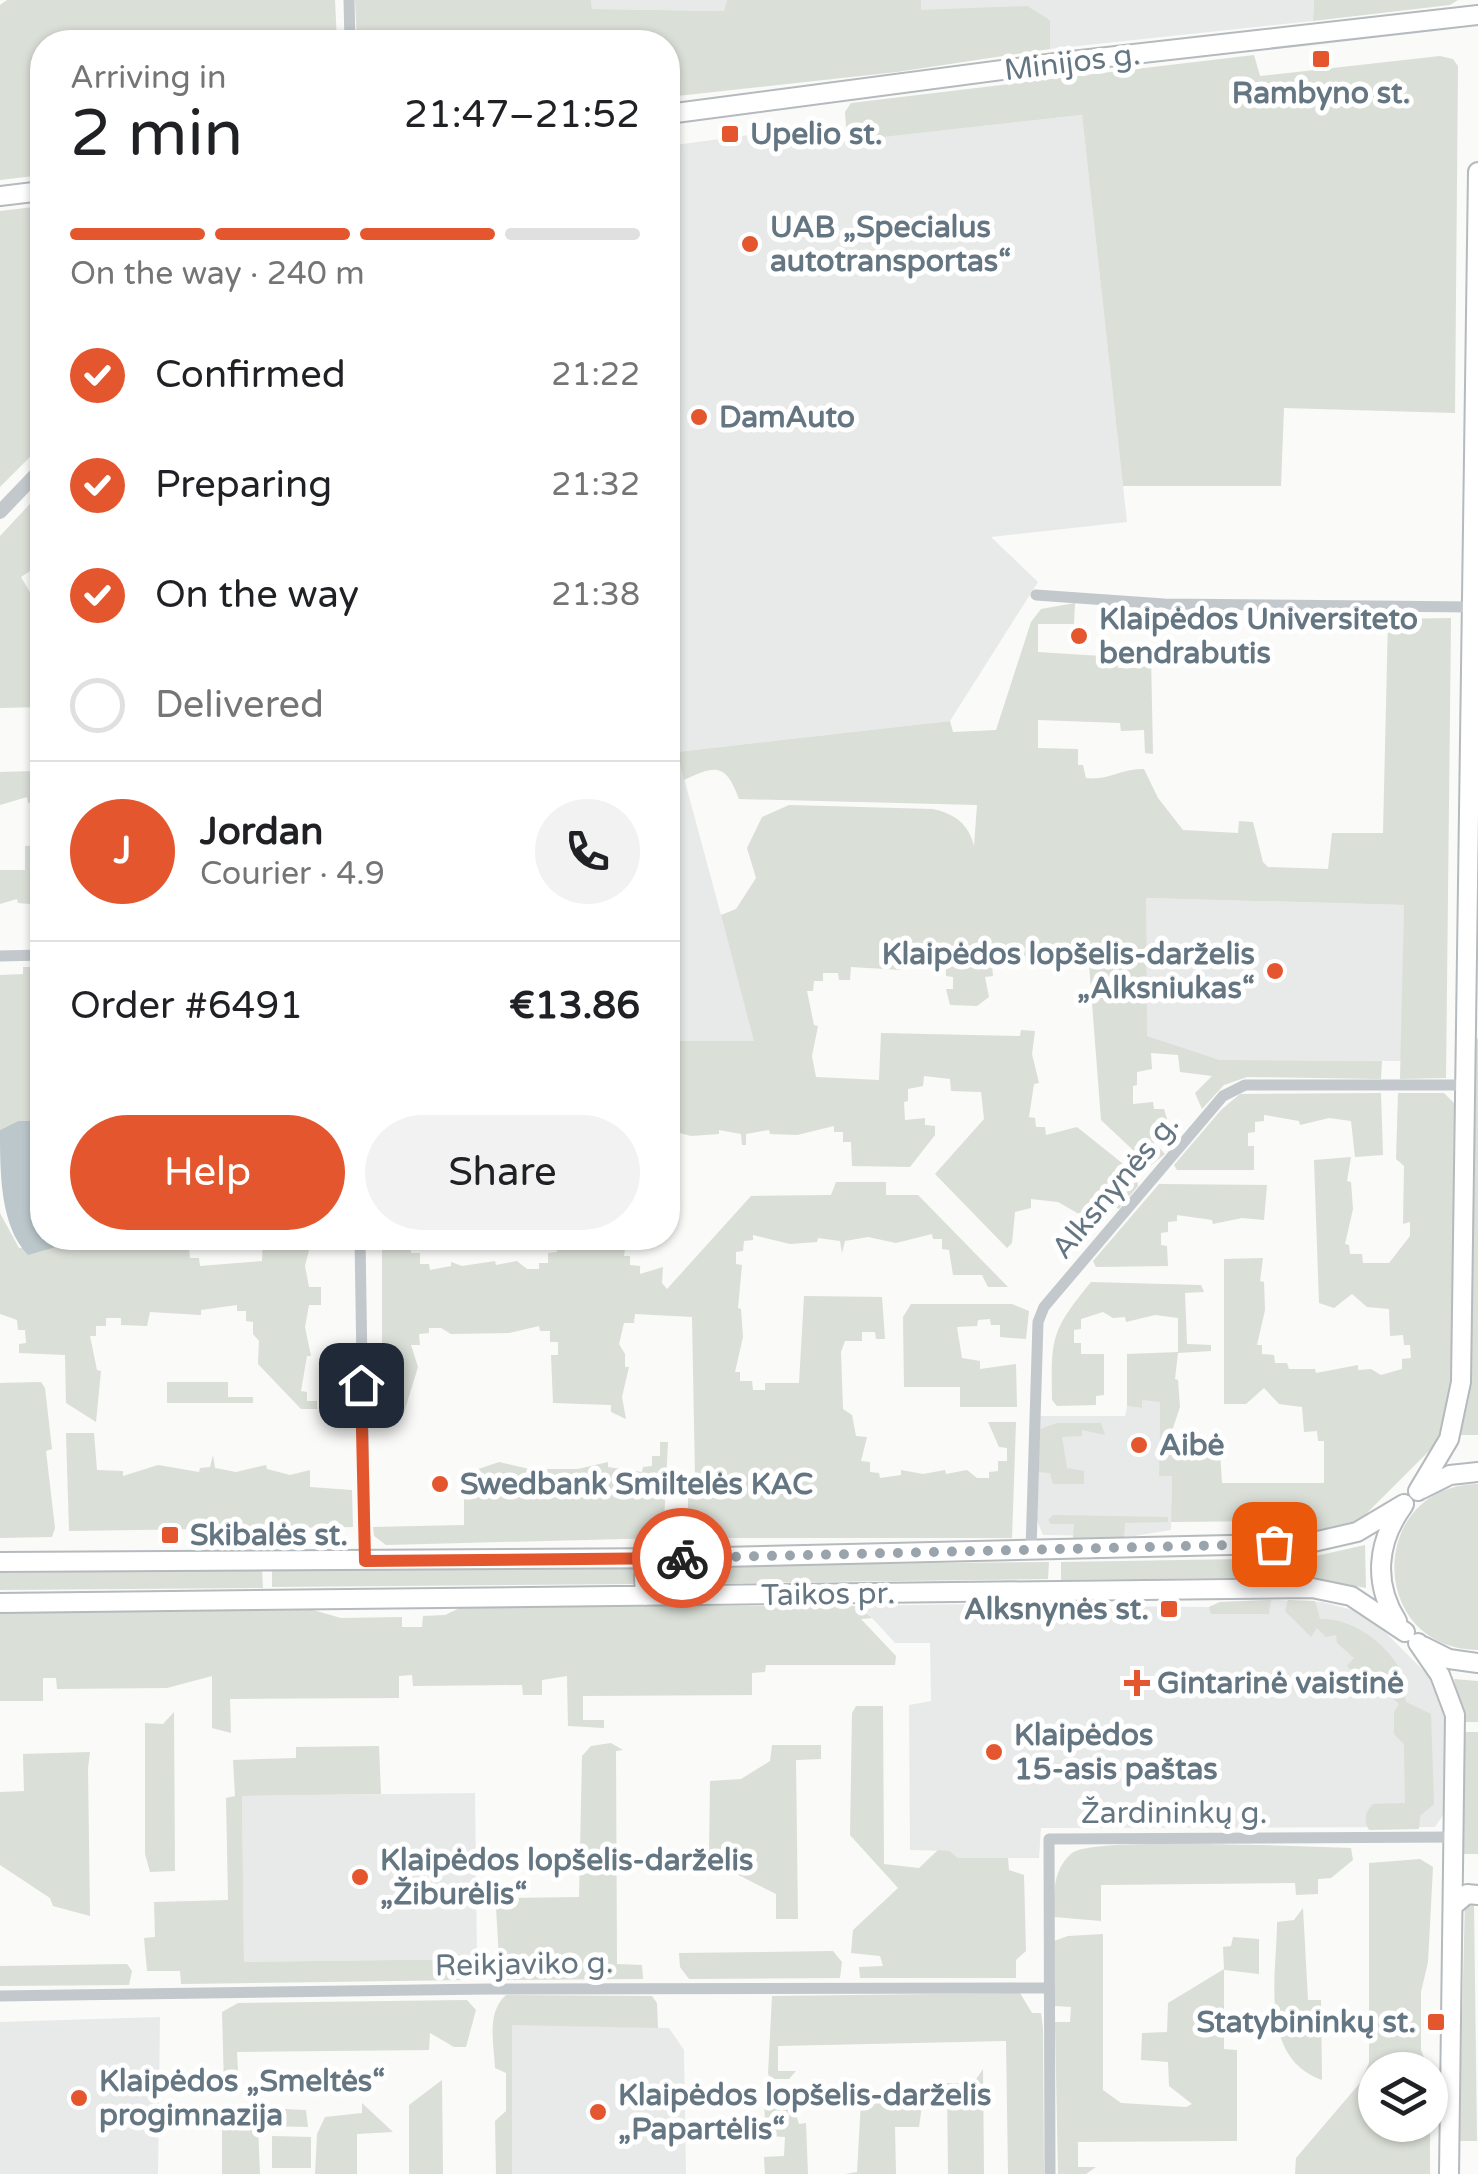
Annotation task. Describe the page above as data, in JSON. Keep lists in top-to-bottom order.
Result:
{
  "streets": {
    "main road": ["Minijos g.", "Taikos pr."],
    "street": ["Alksnynės g.", "Žardininkų g.", "Reikjaviko g."]
  },
  "crossings": [
    ["Alksnynės g.", "Taikos pr."],
    ["Žardininkų g.", "Reikjaviko g."]
  ],
  "places": {
    "transit": [
      "Rambyno st.",
      "Upelio st.",
      "Skibalės st.",
      "Alksnynės st.",
      "Statybininkų st."
    ],
    "other": [
      "UAB „Specialus autotransportas“",
      "DamAuto",
      "Klaipėdos Universiteto bendrabutis",
      "Klaipėdos lopšelis-darželis „Alksniukas“",
      "Aibė",
      "Swedbank Smiltelės KAC",
      "Klaipėdos 15-asis paštas",
      "Klaipėdos lopšelis-darželis „Žiburėlis“",
      "Klaipėdos „Smeltės“ progimnazija",
      "Klaipėdos lopšelis-darželis „Papartėlis“"
    ],
    "health": ["Gintarinė vaistinė"]
  },
  "page": {
    "heading": ["2 min", "Arriving in", "21:47–21:52"],
    "panel": [
      "Jordan",
      "Courier · 4.9",
      "Order #6491",
      "€13.86"
    ],
    "bar": "On the way · 240 m",
    "list": [
      ["Confirmed", "21:22"],
      ["Preparing", "21:32"],
      ["On the way", "21:38"],
      "Delivered"
    ],
    "round": "J",
    "buttons": ["Help", "Share"]
  }
}
